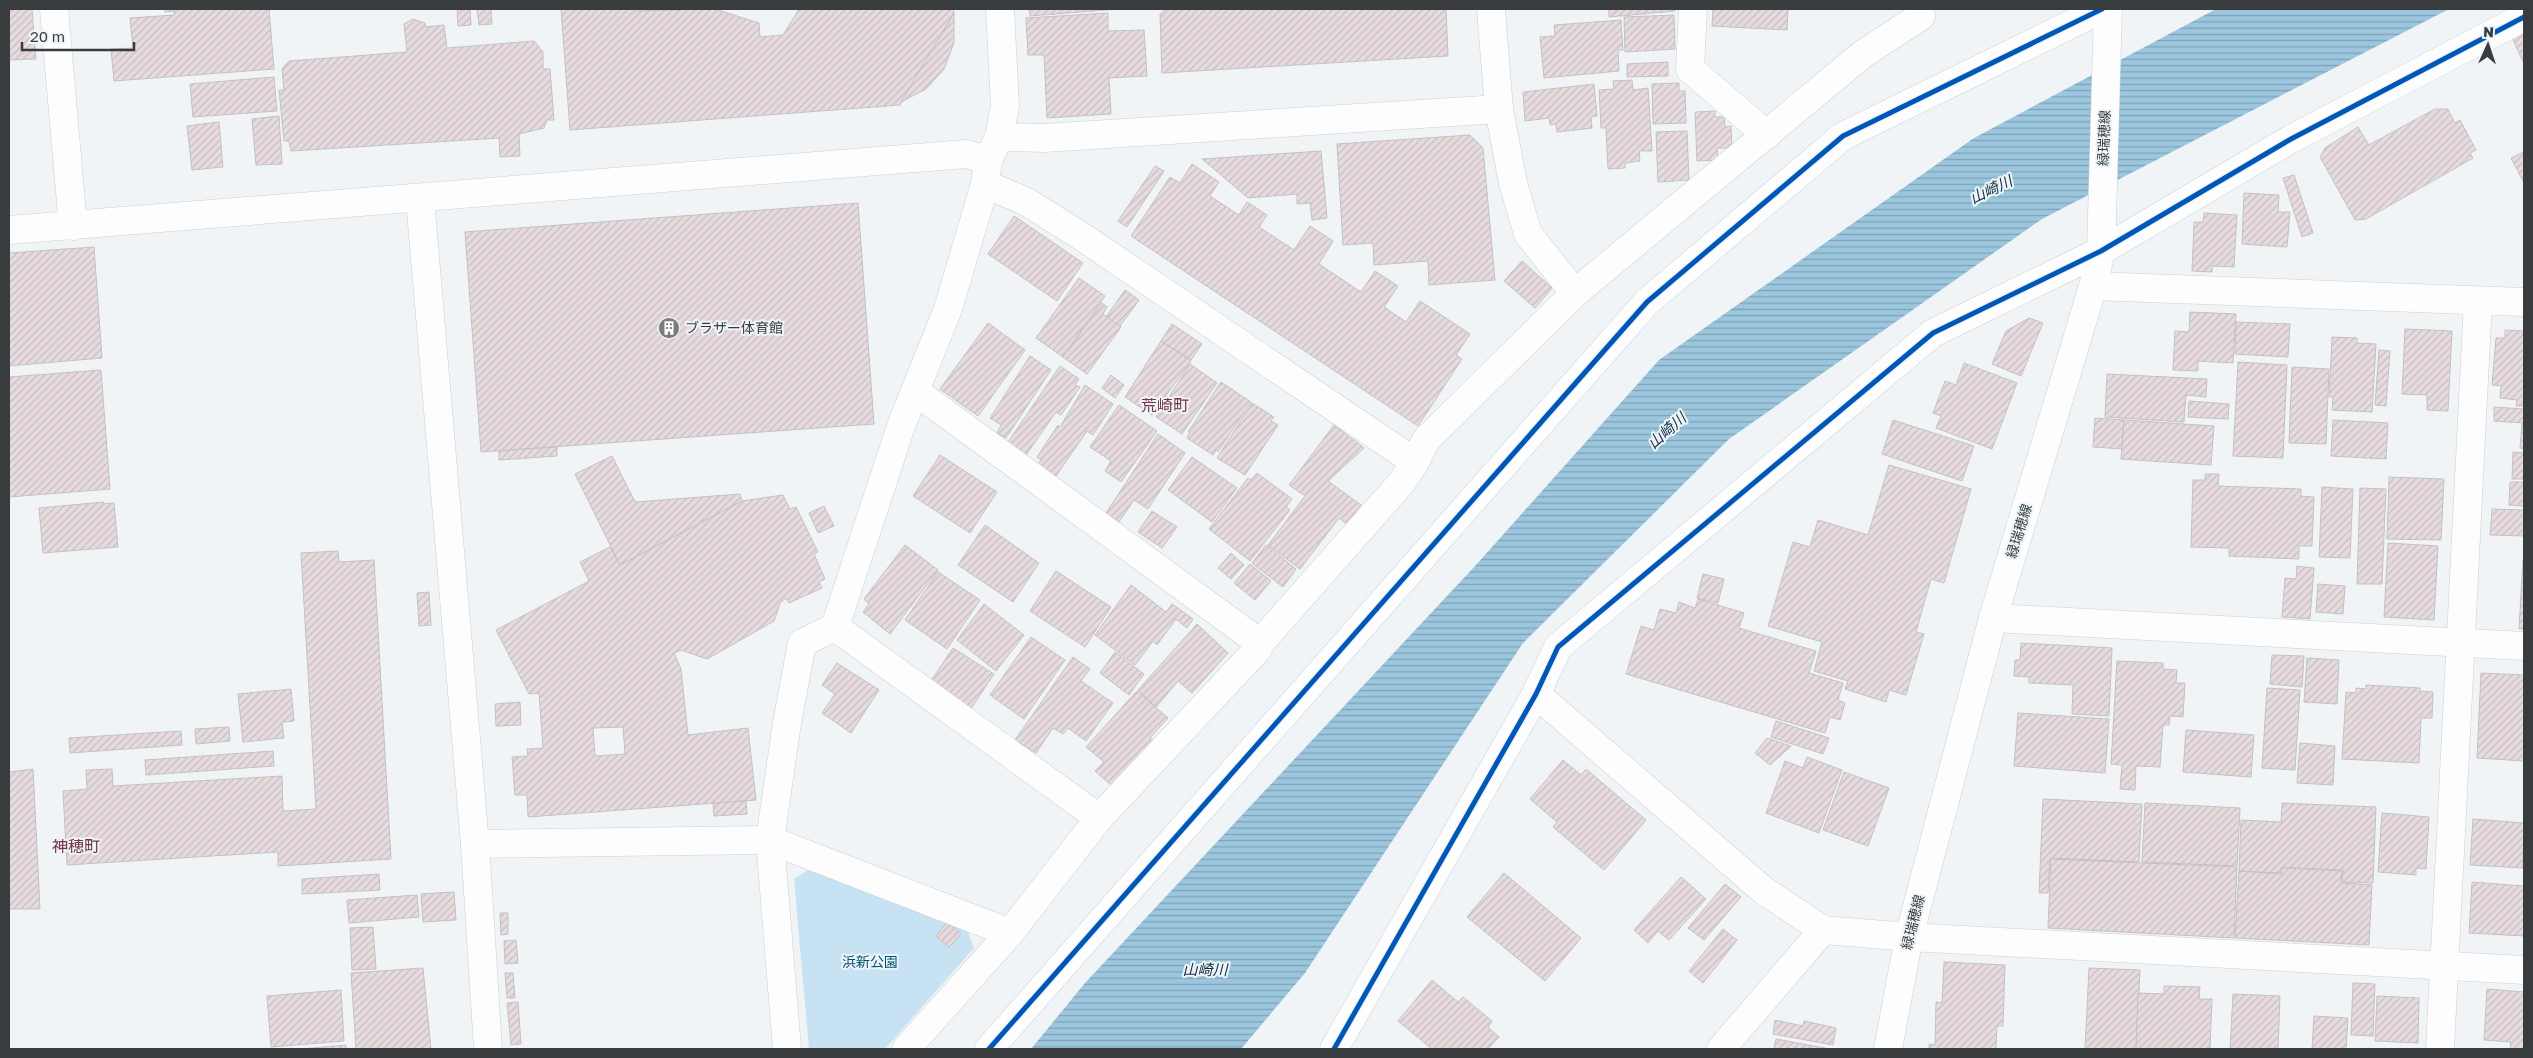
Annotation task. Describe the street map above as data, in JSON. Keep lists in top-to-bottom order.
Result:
{
  "streets": {
    "street": ["緑瑞穂線"]
  },
  "districts": ["荒崎町", "神穂町"],
  "water": ["山崎川"],
  "parks": ["浜新公園"],
  "places": {
    "building": ["ブラザー体育館"]
  },
  "scale_bar": "20 m",
  "north": "top"
}
